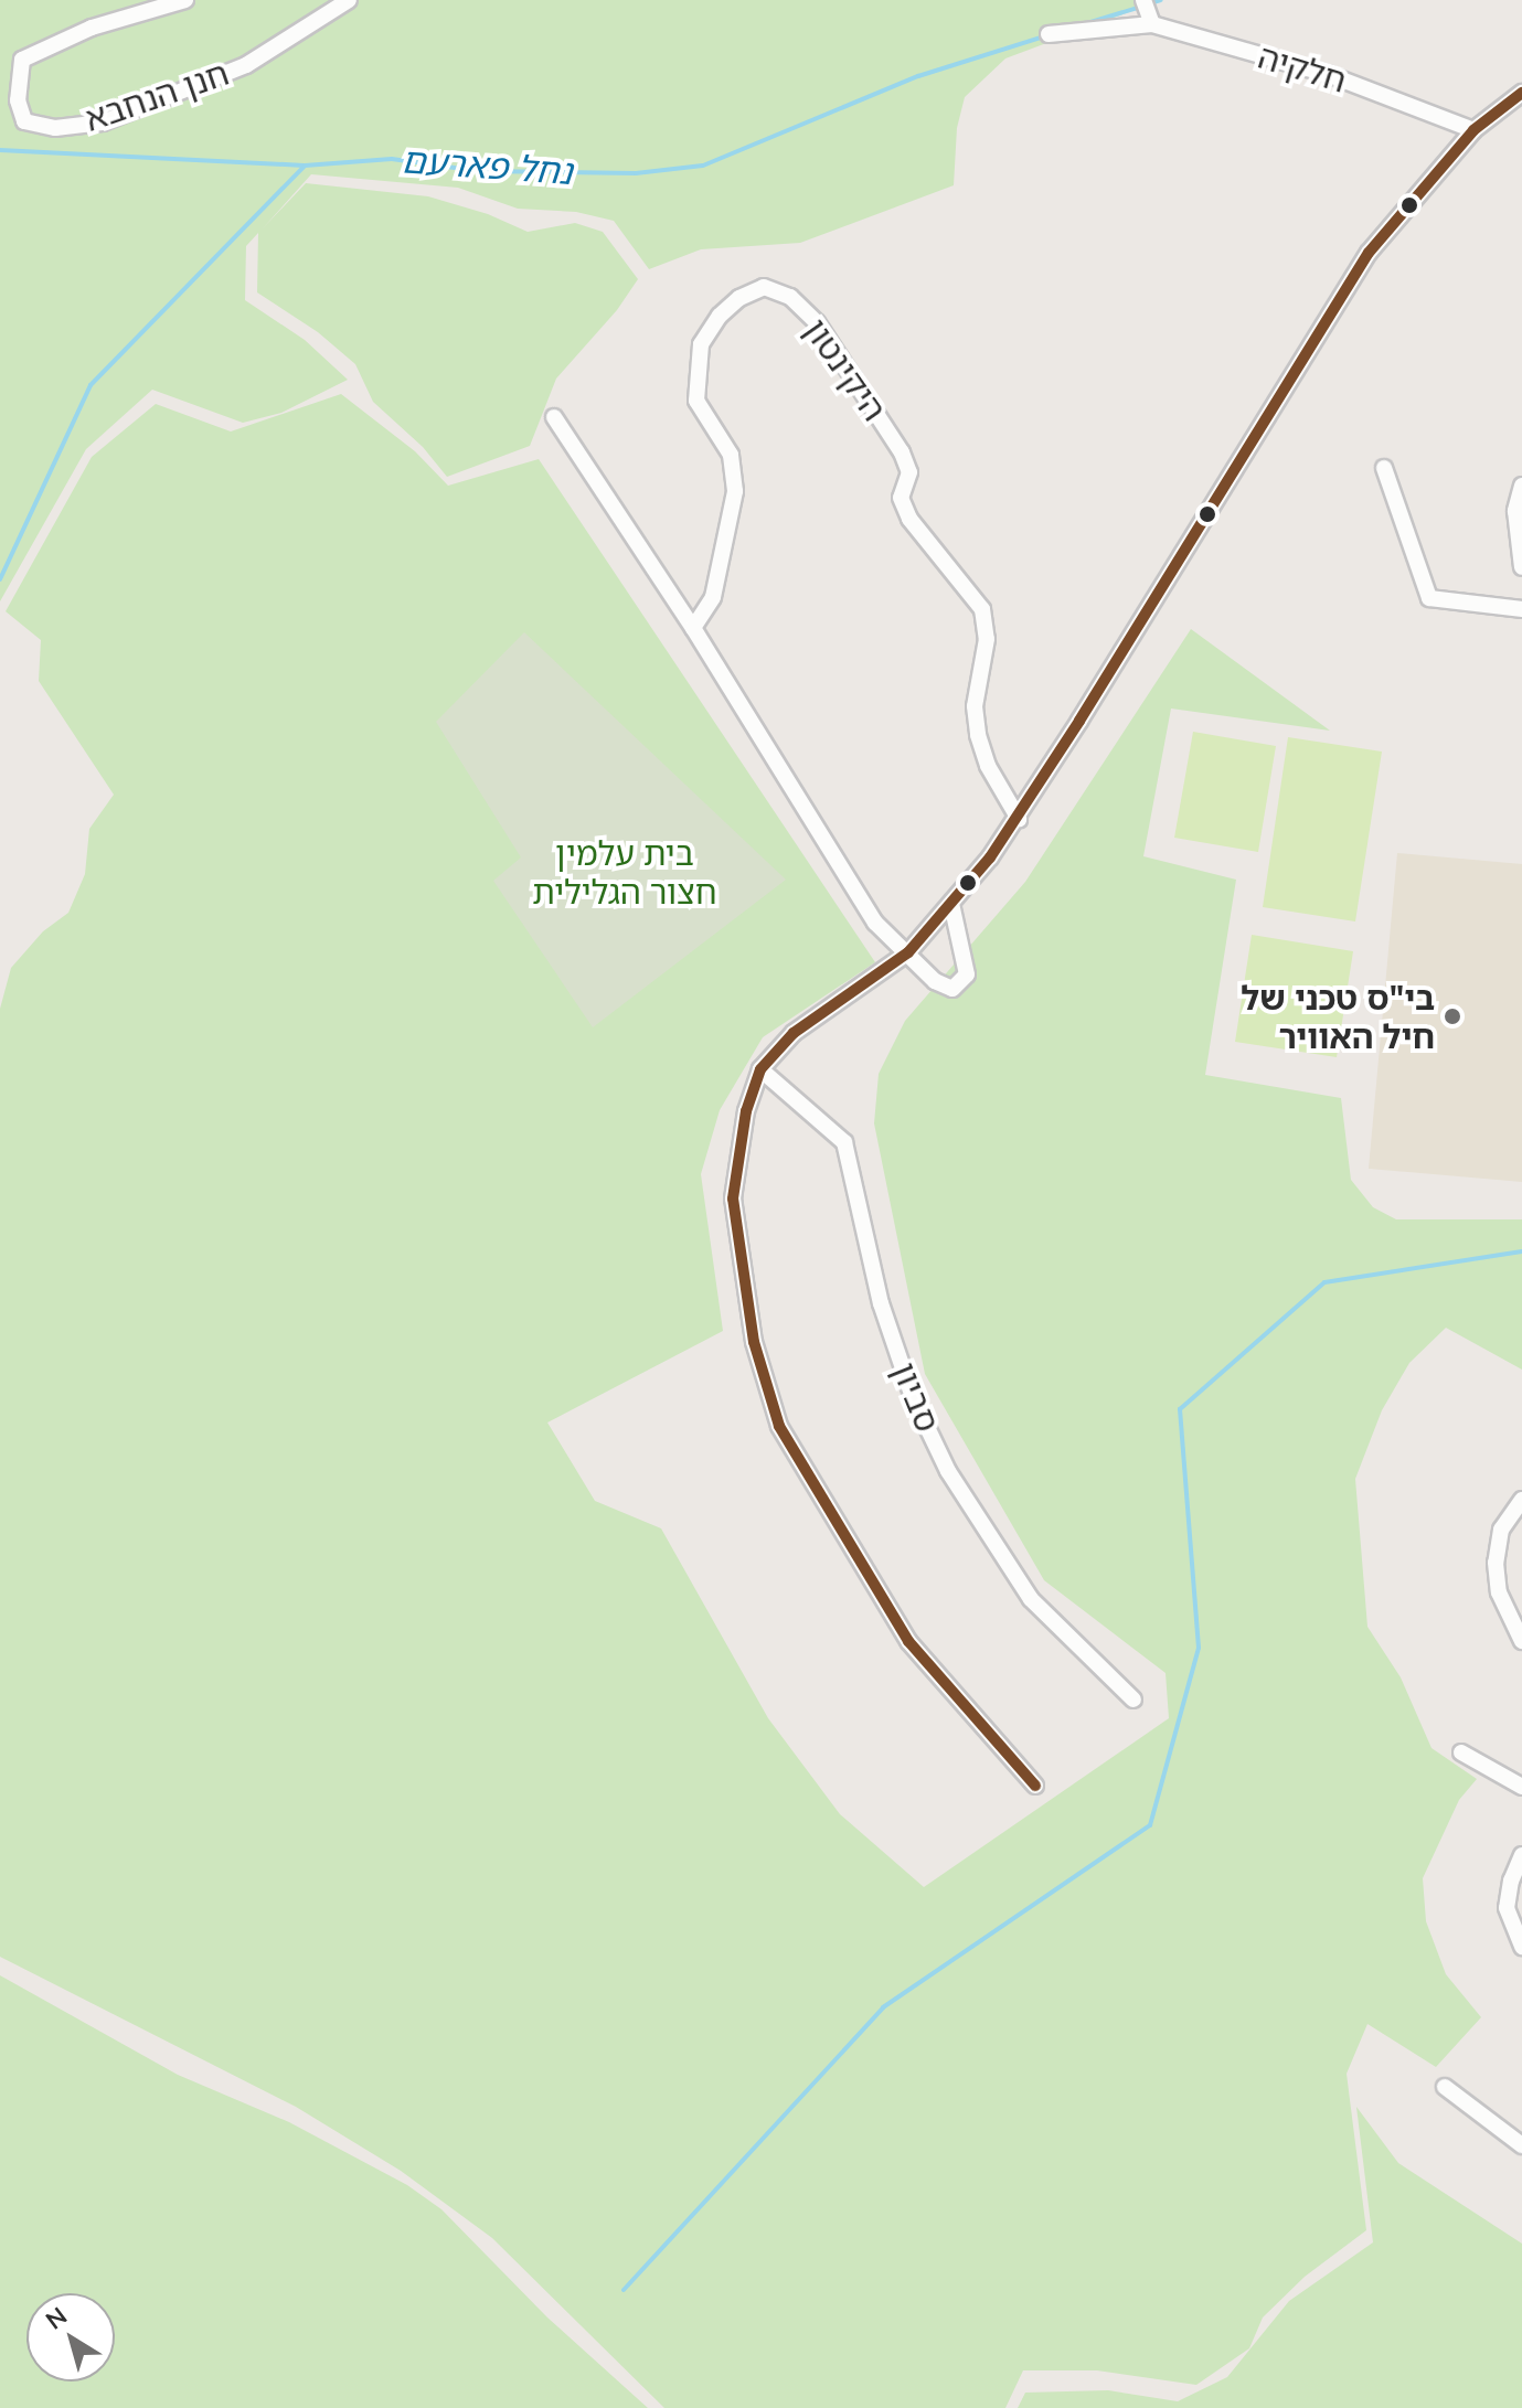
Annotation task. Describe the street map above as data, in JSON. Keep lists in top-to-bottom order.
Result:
{
  "streets": {
    "street": [
      "חלקיה",
      "חנן הנחבא",
      "היקינטון",
      "סביון"
    ]
  },
  "water": ["נחל פארעם"],
  "parks": ["בית עלמין חצור הגלילית"],
  "places": ["בי\"ס טכני של חיל האוויר"],
  "north": "top left"
}
